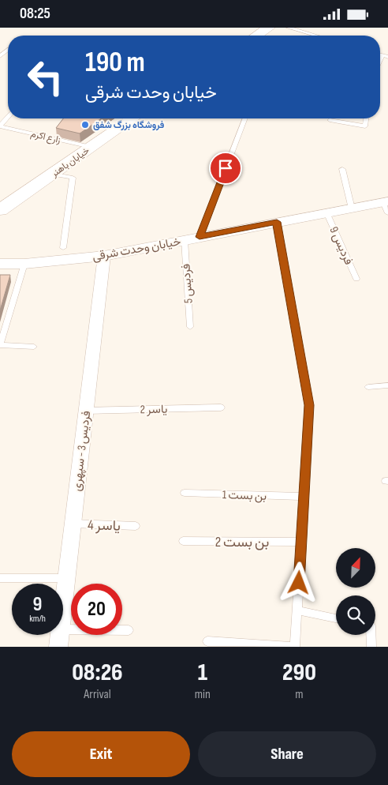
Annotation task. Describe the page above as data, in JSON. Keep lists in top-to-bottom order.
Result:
{
  "streets": {
    "main road": ["خیابان باهنر"],
    "street": ["خیابان وحدت شرقی", "فردیس 3 - سپهری"],
    "lane": [
      "زارع اکرم",
      "فردیس 9",
      "فردیس 5",
      "یاسر 2",
      "بن بست 1",
      "یاسر 4",
      "بن بست 2"
    ]
  },
  "crossings": [
    ["زارع اکرم", "خیابان باهنر"],
    ["فردیس 9", "خیابان وحدت شرقی"],
    ["خیابان وحدت شرقی", "فردیس 5"],
    ["خیابان وحدت شرقی", "فردیس 3 - سپهری"],
    ["یاسر 2", "فردیس 3 - سپهری"],
    ["فردیس 3 - سپهری", "یاسر 4"]
  ],
  "places": ["فروشگاه بزرگ شفق"],
  "north": "top right",
  "page": {
    "status": "08:25",
    "turn": ["190 m", "خیابان وحدت شرقی"],
    "speed": "9 km/h",
    "limit": "20",
    "eta": [
      "08:26",
      "Arrival",
      "1",
      "min",
      "290",
      "m"
    ],
    "buttons": ["Exit", "Share"]
  }
}
